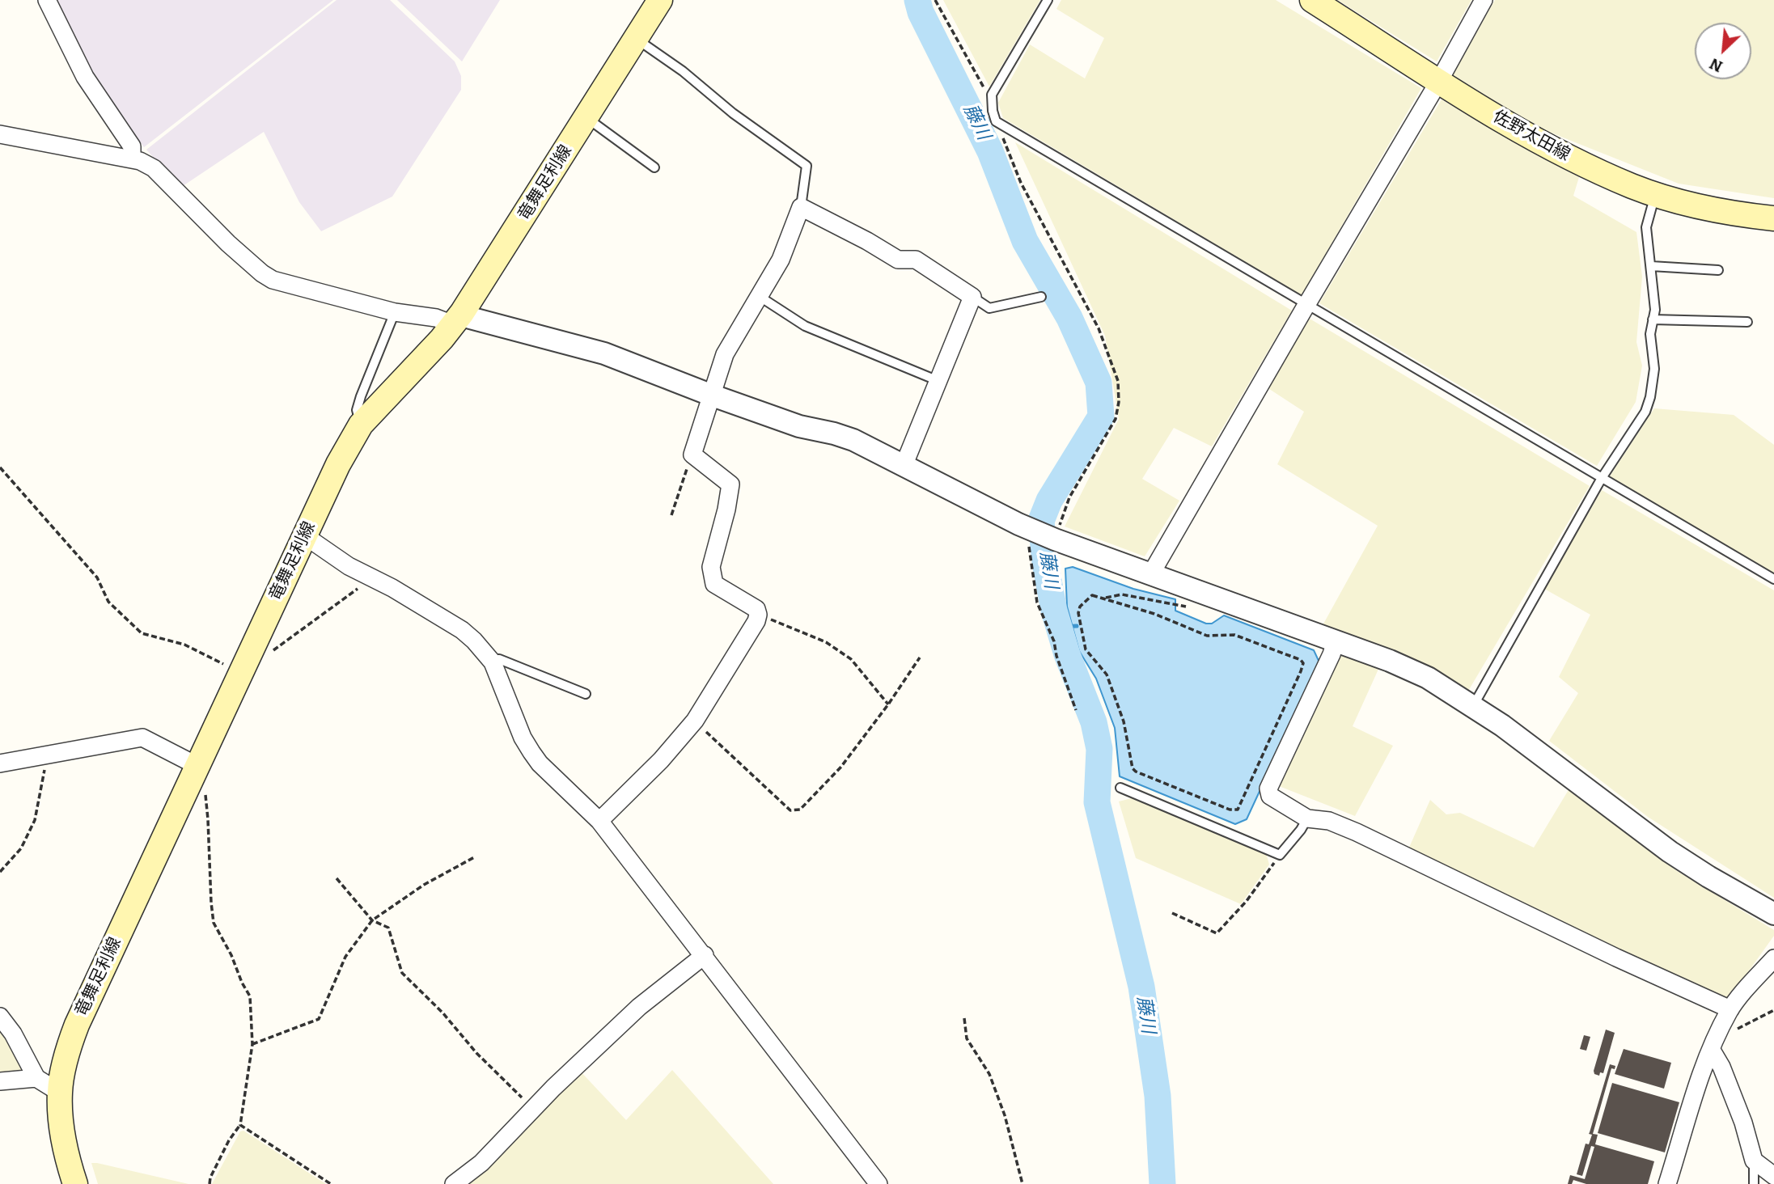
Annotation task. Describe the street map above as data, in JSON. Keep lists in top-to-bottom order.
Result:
{
  "streets": {
    "main road": ["佐野太田線", "竜舞足利線"]
  },
  "water": ["藤川"],
  "north": "bottom left"
}
